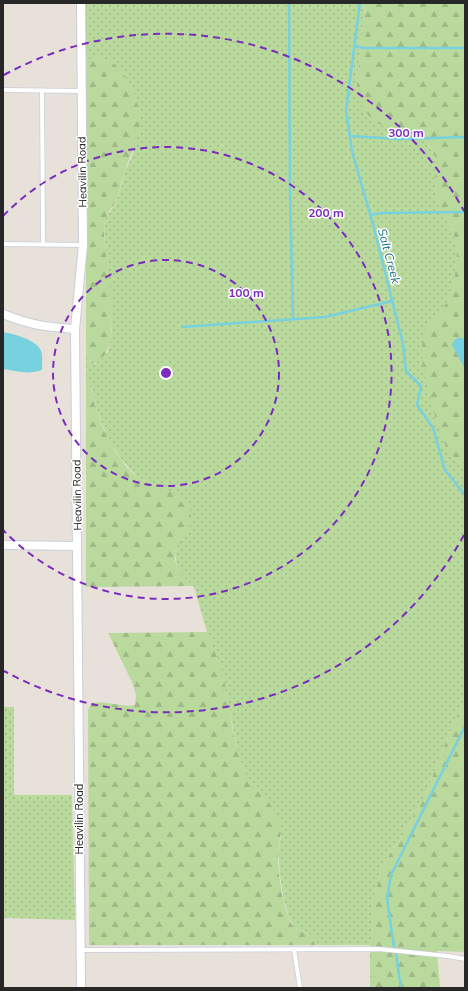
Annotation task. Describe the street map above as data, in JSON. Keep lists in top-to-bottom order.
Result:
{
  "streets": {
    "street": ["Heavilin Road"]
  },
  "water": ["Salt Creek"],
  "rings": ["300 m", "200 m", "100 m"]
}
